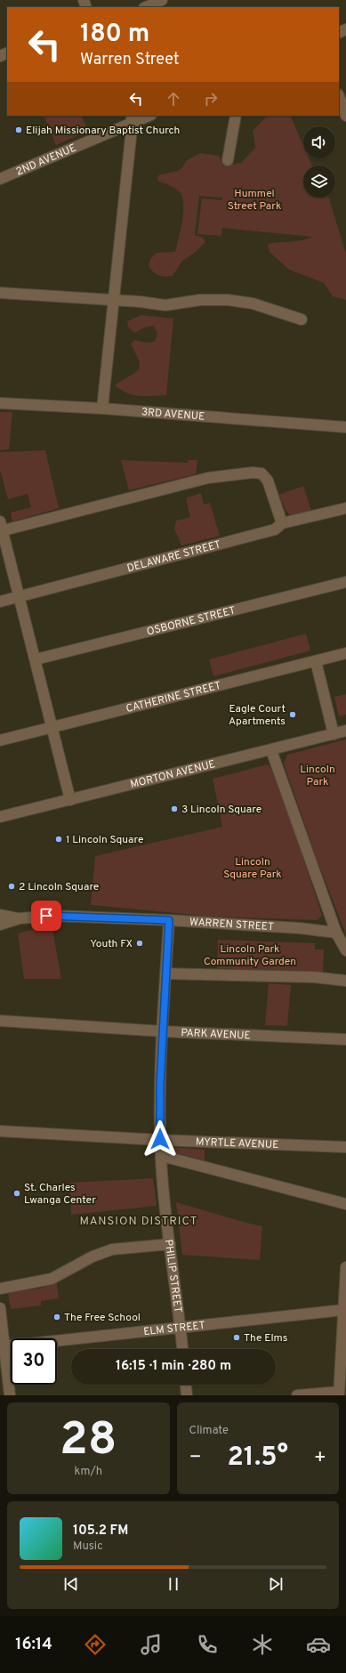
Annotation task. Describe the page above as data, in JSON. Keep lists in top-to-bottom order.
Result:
{
  "streets": {
    "street": [
      "2ND AVENUE",
      "3RD AVENUE",
      "DELAWARE STREET",
      "OSBORNE STREET",
      "CATHERINE STREET",
      "MORTON AVENUE",
      "WARREN STREET",
      "PARK AVENUE",
      "MYRTLE AVENUE",
      "PHILIP STREET",
      "ELM STREET"
    ]
  },
  "crossings": [
    ["WARREN STREET", "PHILIP STREET"],
    ["PARK AVENUE", "PHILIP STREET"],
    ["MYRTLE AVENUE", "PHILIP STREET"],
    ["PHILIP STREET", "ELM STREET"]
  ],
  "districts": ["MANSION DISTRICT"],
  "parks": [
    "Hummel Street Park",
    "Lincoln Park",
    "Lincoln Square Park",
    "Lincoln Park Community Garden"
  ],
  "places": [
    "Elijah Missionary Baptist Church",
    "Eagle Court Apartments",
    "3 Lincoln Square",
    "1 Lincoln Square",
    "2 Lincoln Square",
    "Youth FX",
    "St. Charles Lwanga Center",
    "The Free School",
    "The Elms"
  ],
  "page": {
    "turn": ["180 m", "Warren Street"],
    "limit": "30",
    "trip": "16:15 · 1 min · 280 m",
    "tile": [
      ["28", "km/h"],
      "Climate"
    ],
    "heat": ["−", "21.5°", "+"],
    "song": ["105.2 FM", "Music"],
    "tabs": "16:14"
  }
}
